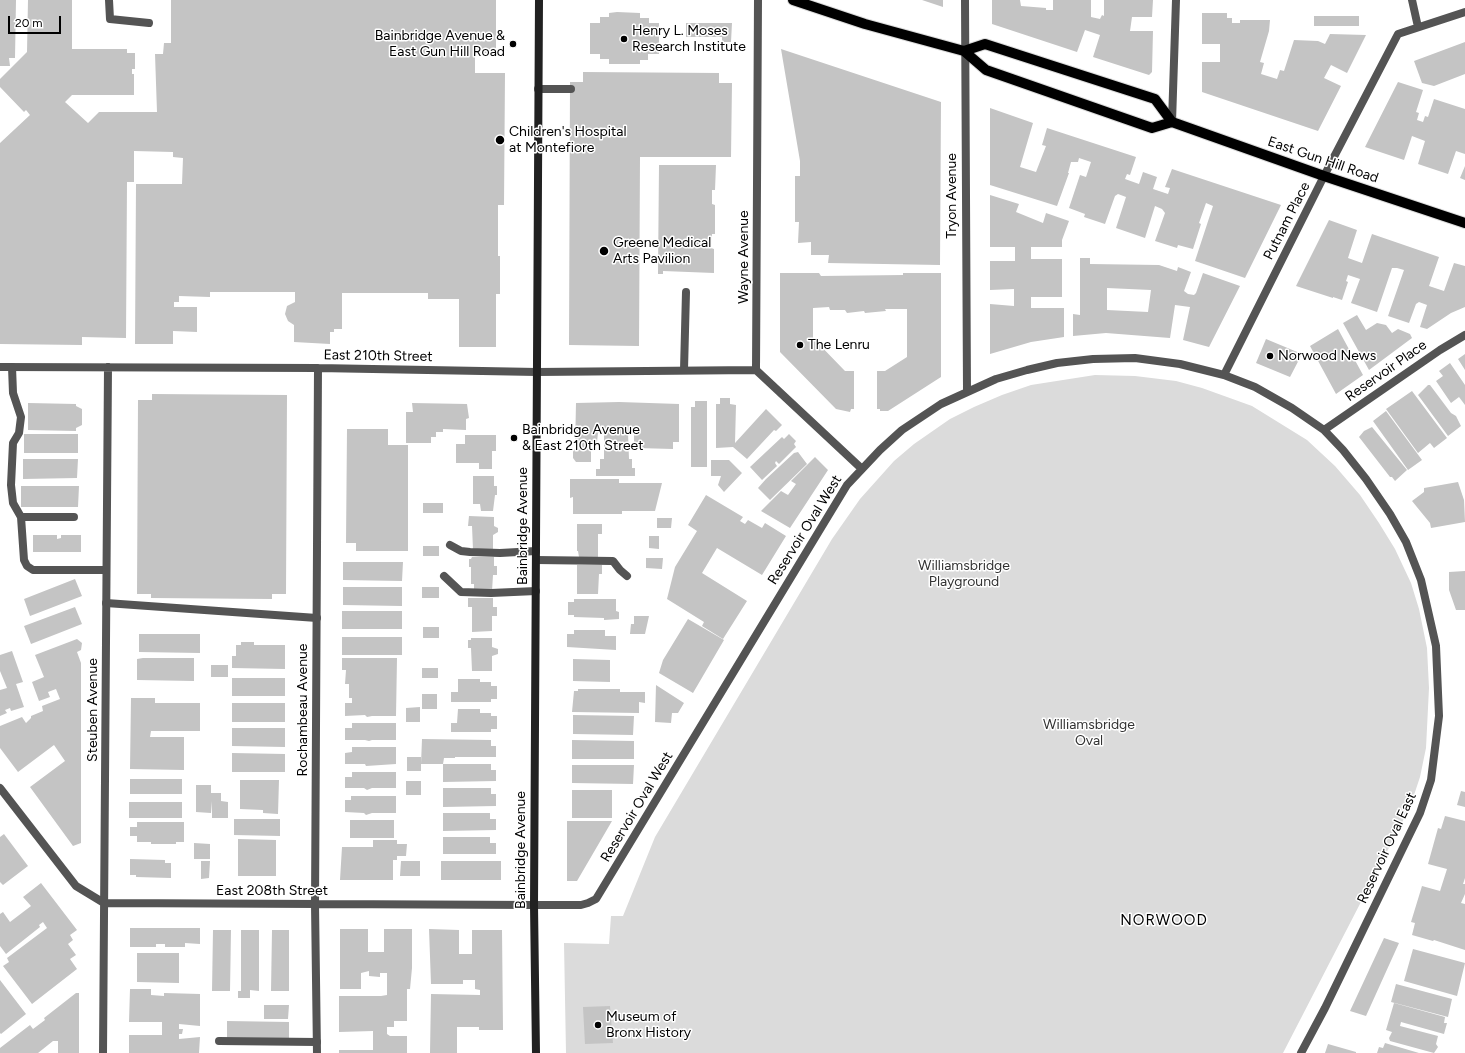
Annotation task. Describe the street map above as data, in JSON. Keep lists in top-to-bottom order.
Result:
{
  "streets": {
    "main road": ["East Gun Hill Road", "Bainbridge Avenue"],
    "street": [
      "Tryon Avenue",
      "Putnam Place",
      "Wayne Avenue",
      "East 210th Street",
      "Reservoir Place",
      "Reservoir Oval West",
      "Steuben Avenue",
      "Rochambeau Avenue",
      "Reservoir Oval East",
      "East 208th Street"
    ]
  },
  "crossings": [
    ["East Gun Hill Road", "Putnam Place"],
    ["Tryon Avenue", "Reservoir Oval West"],
    ["Putnam Place", "Reservoir Oval West"],
    ["Wayne Avenue", "East 210th Street"],
    ["East 210th Street", "Bainbridge Avenue"],
    ["East 210th Street", "Steuben Avenue"],
    ["East 210th Street", "Rochambeau Avenue"],
    ["Reservoir Place", "Reservoir Oval West"],
    ["Reservoir Place", "Reservoir Oval East"],
    ["Bainbridge Avenue", "East 208th Street"],
    ["Reservoir Oval West", "Reservoir Oval East"],
    ["Reservoir Oval West", "East 208th Street"],
    ["Steuben Avenue", "East 208th Street"],
    ["Rochambeau Avenue", "East 208th Street"]
  ],
  "districts": ["NORWOOD"],
  "parks": ["Williamsbridge Playground", "Williamsbridge Oval"],
  "places": [
    "Henry L. Moses Research Institute",
    "Bainbridge Avenue & East Gun Hill Road",
    "Children's Hospital at Montefiore",
    "Greene Medical Arts Pavilion",
    "The Lenru",
    "Norwood News",
    "Bainbridge Avenue & East 210th Street",
    "Museum of Bronx History"
  ],
  "scale_bar": "20 m"
}
